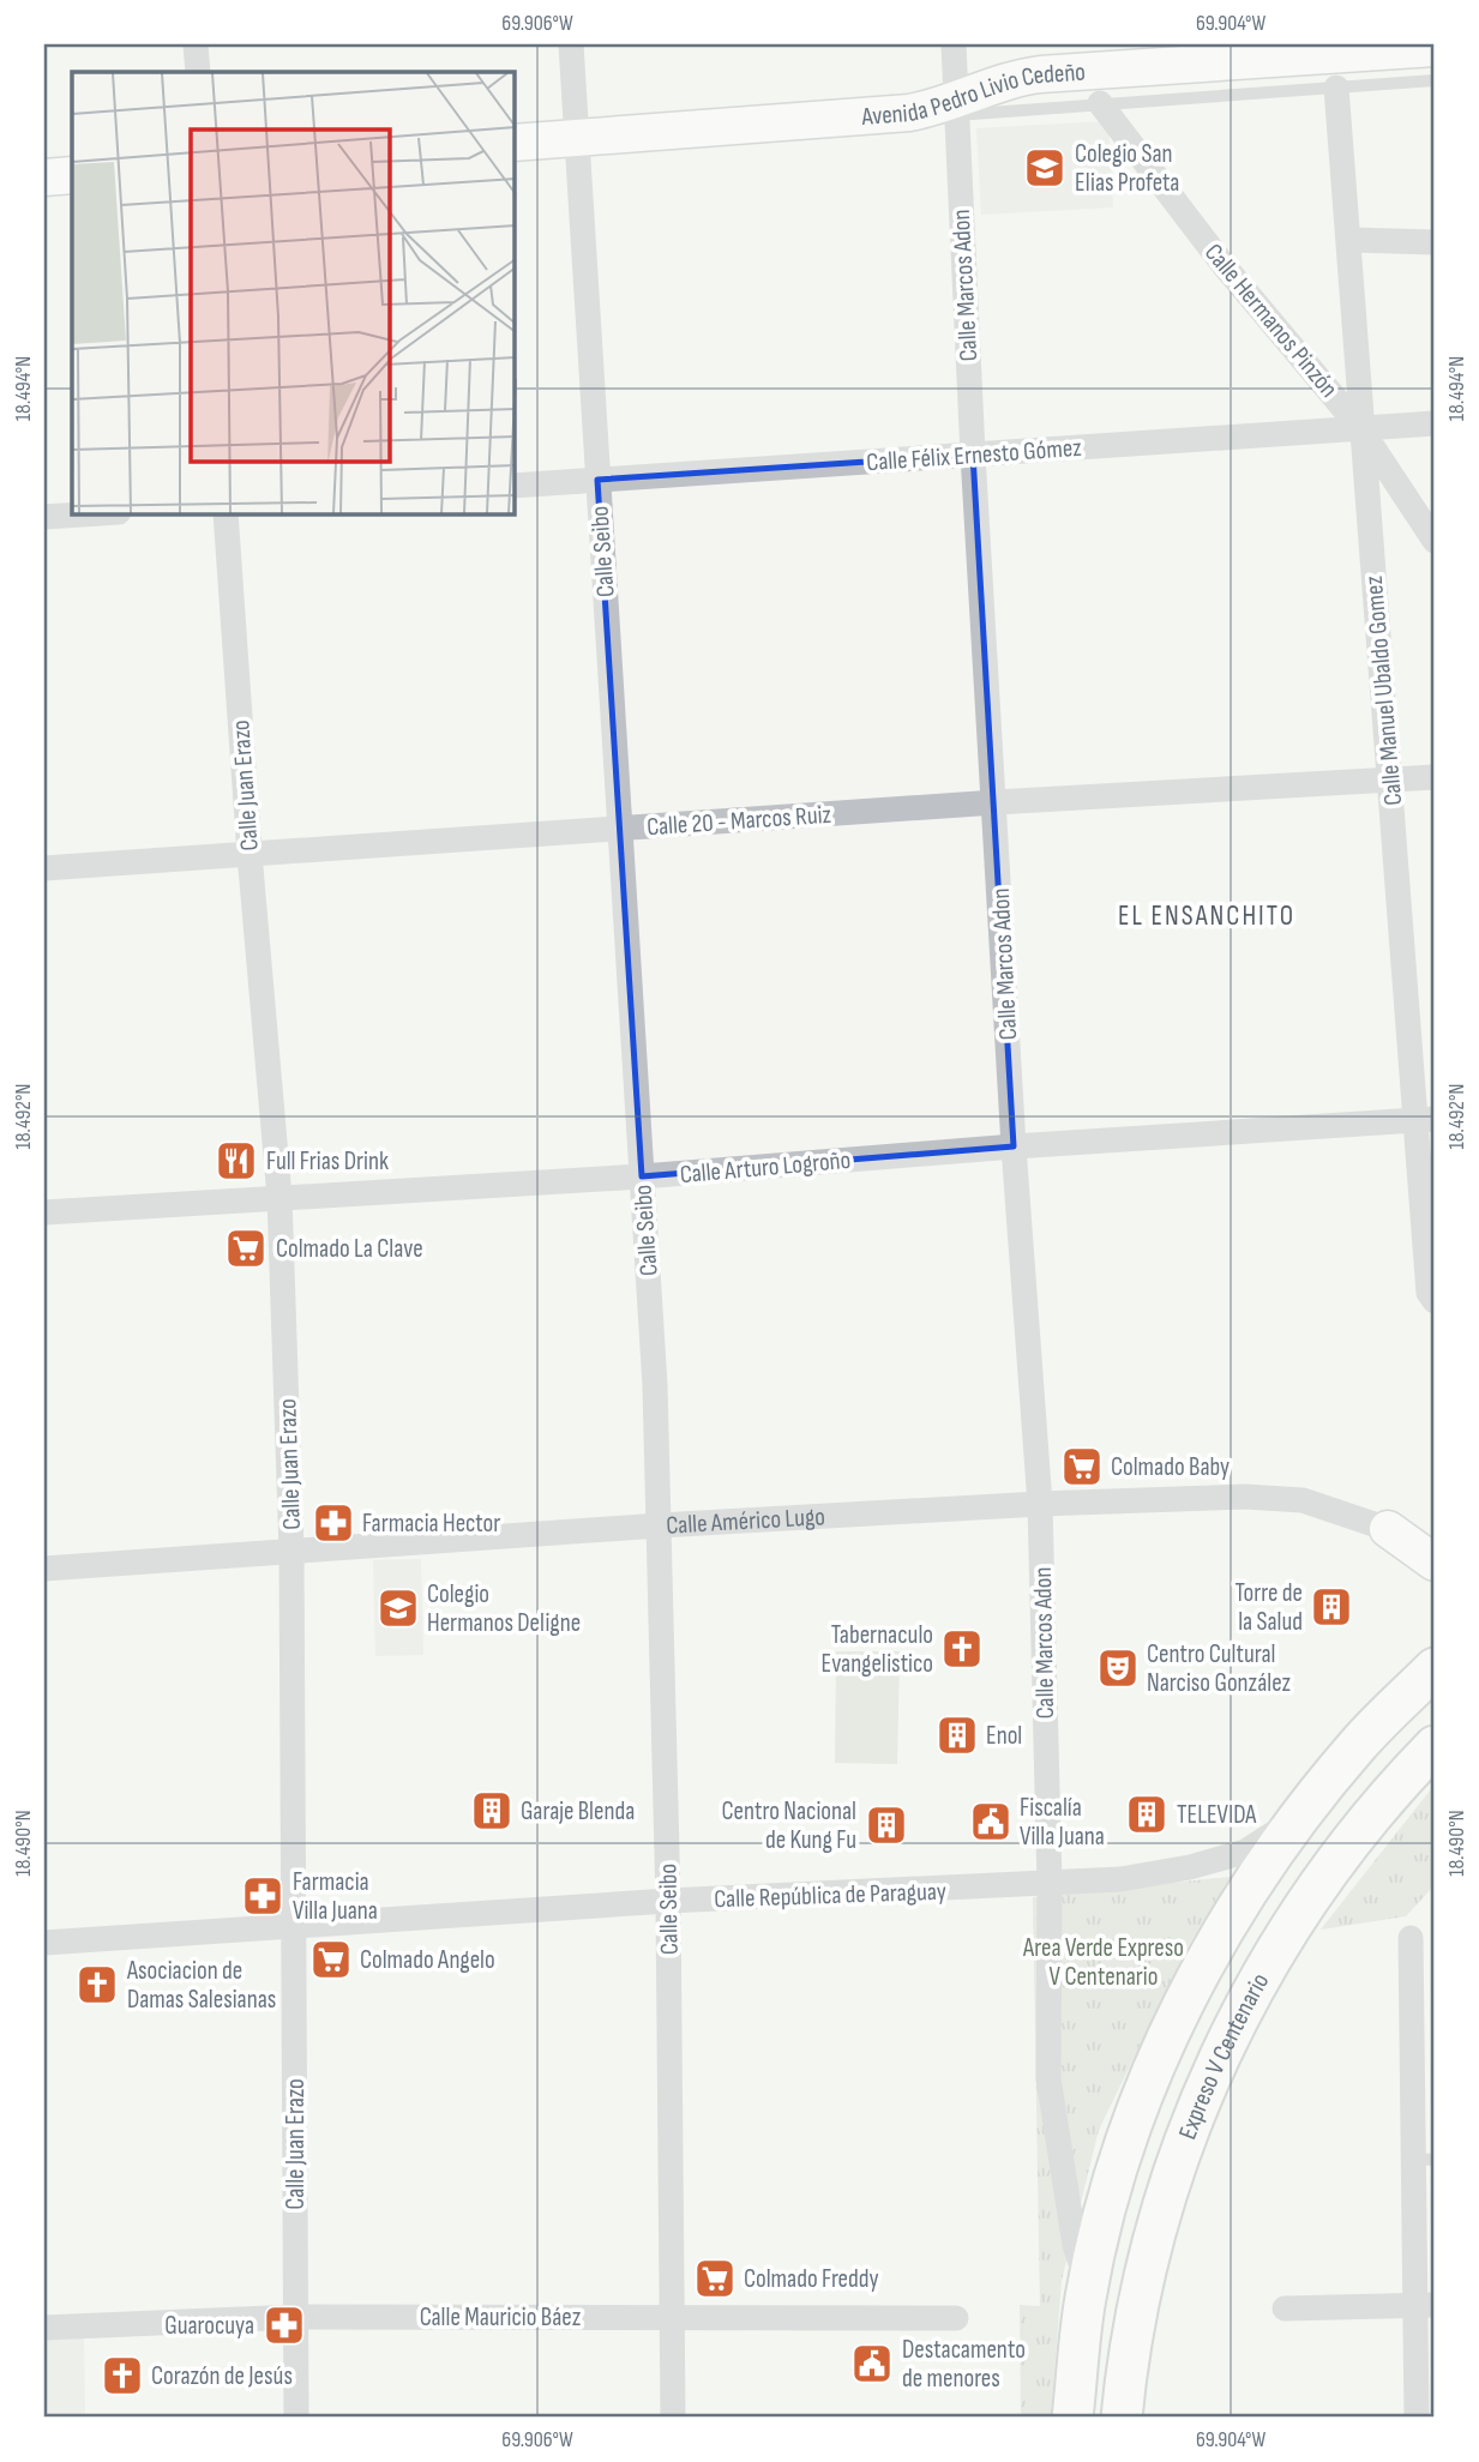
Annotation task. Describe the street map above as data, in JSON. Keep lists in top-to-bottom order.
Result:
{
  "streets": {
    "main road": ["Avenida Pedro Livio Cedeño", "Calle Américo Lugo", "Expreso V Centenario"],
    "street": [
      "Calle Marcos Adon",
      "Calle Hermanos Pinzón",
      "Calle Félix Ernesto Gómez",
      "Calle Seibo",
      "Calle Manuel Ubaldo Gomez",
      "Calle Juan Erazo",
      "Calle 20 - Marcos Ruiz",
      "Calle Arturo Logroño",
      "Calle República de Paraguay",
      "Calle Mauricio Báez"
    ]
  },
  "crossings": [
    ["Avenida Pedro Livio Cedeño", "Calle Marcos Adon"],
    ["Avenida Pedro Livio Cedeño", "Calle Seibo"],
    ["Calle Marcos Adon", "Calle Félix Ernesto Gómez"],
    ["Calle Marcos Adon", "Calle 20 - Marcos Ruiz"],
    ["Calle Marcos Adon", "Calle Arturo Logroño"],
    ["Calle Marcos Adon", "Calle Américo Lugo"],
    ["Calle Marcos Adon", "Calle República de Paraguay"],
    ["Calle Hermanos Pinzón", "Calle Félix Ernesto Gómez"],
    ["Calle Hermanos Pinzón", "Calle Manuel Ubaldo Gomez"],
    ["Calle Félix Ernesto Gómez", "Calle Seibo"],
    ["Calle Félix Ernesto Gómez", "Calle Manuel Ubaldo Gomez"],
    ["Calle Seibo", "Calle 20 - Marcos Ruiz"],
    ["Calle Seibo", "Calle Arturo Logroño"],
    ["Calle Seibo", "Calle Américo Lugo"],
    ["Calle Seibo", "Calle República de Paraguay"],
    ["Calle Seibo", "Calle Mauricio Báez"],
    ["Calle Manuel Ubaldo Gomez", "Calle 20 - Marcos Ruiz"],
    ["Calle Manuel Ubaldo Gomez", "Calle Arturo Logroño"],
    ["Calle Juan Erazo", "Calle 20 - Marcos Ruiz"],
    ["Calle Juan Erazo", "Calle Arturo Logroño"],
    ["Calle Juan Erazo", "Calle Américo Lugo"],
    ["Calle Juan Erazo", "Calle República de Paraguay"],
    ["Calle Juan Erazo", "Calle Mauricio Báez"]
  ],
  "districts": ["EL ENSANCHITO"],
  "parks": ["Area Verde Expreso V Centenario"],
  "places": {
    "school or university": ["Colegio San Elias Profeta", "Colegio Hermanos Deligne"],
    "restaurant": ["Full Frias Drink"],
    "supermarket": [
      "Colmado La Clave",
      "Colmado Baby",
      "Colmado Angelo",
      "Colmado Freddy"
    ],
    "pharmacy": ["Farmacia Hector", "Farmacia Villa Juana", "Guarocuya"],
    "building": [
      "Torre de la Salud",
      "Enol",
      "Garaje Blenda",
      "TELEVIDA",
      "Centro Nacional de Kung Fu"
    ],
    "church": ["Tabernaculo Evangelistico", "Asociacion de Damas Salesianas", "Corazón de Jesús"],
    "theatre": ["Centro Cultural Narciso González"],
    "public building": ["Fiscalía Villa Juana", "Destacamento de menores"]
  },
  "coordinates": [
    "69.906°W",
    "69.904°W",
    "18.494°N",
    "18.492°N",
    "18.490°N"
  ]
}
